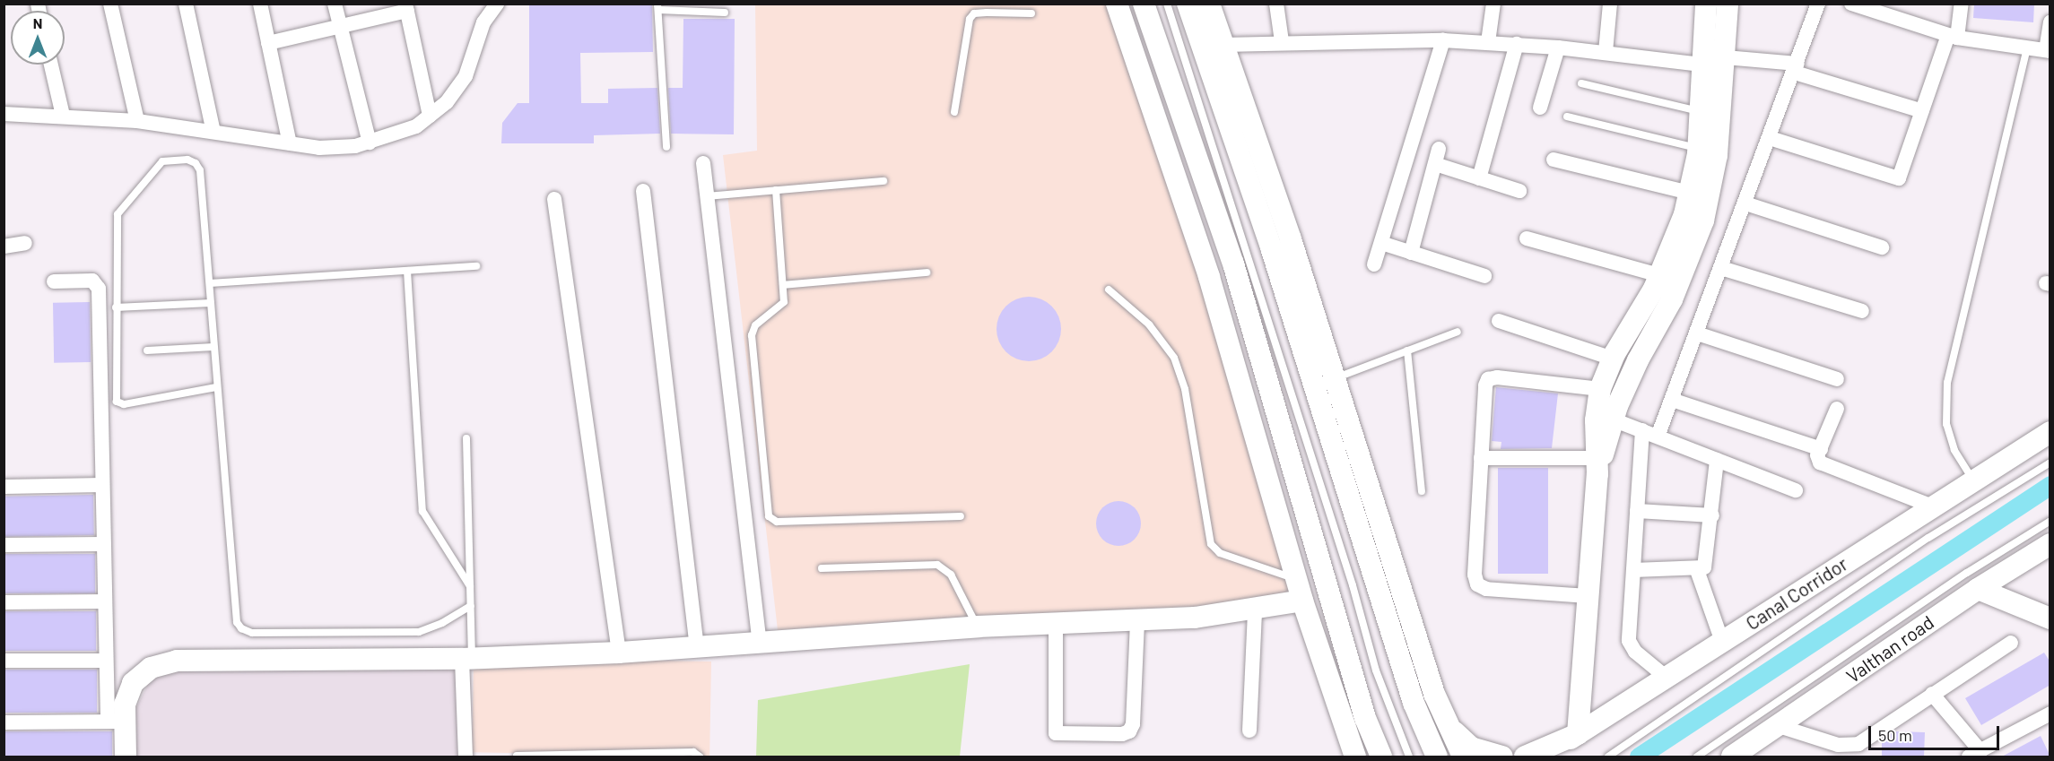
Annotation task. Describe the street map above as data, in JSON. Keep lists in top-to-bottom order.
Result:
{
  "streets": {
    "main road": ["Canal Corridor", "Valthan road"]
  },
  "scale_bar": "50 m",
  "north": "top"
}
